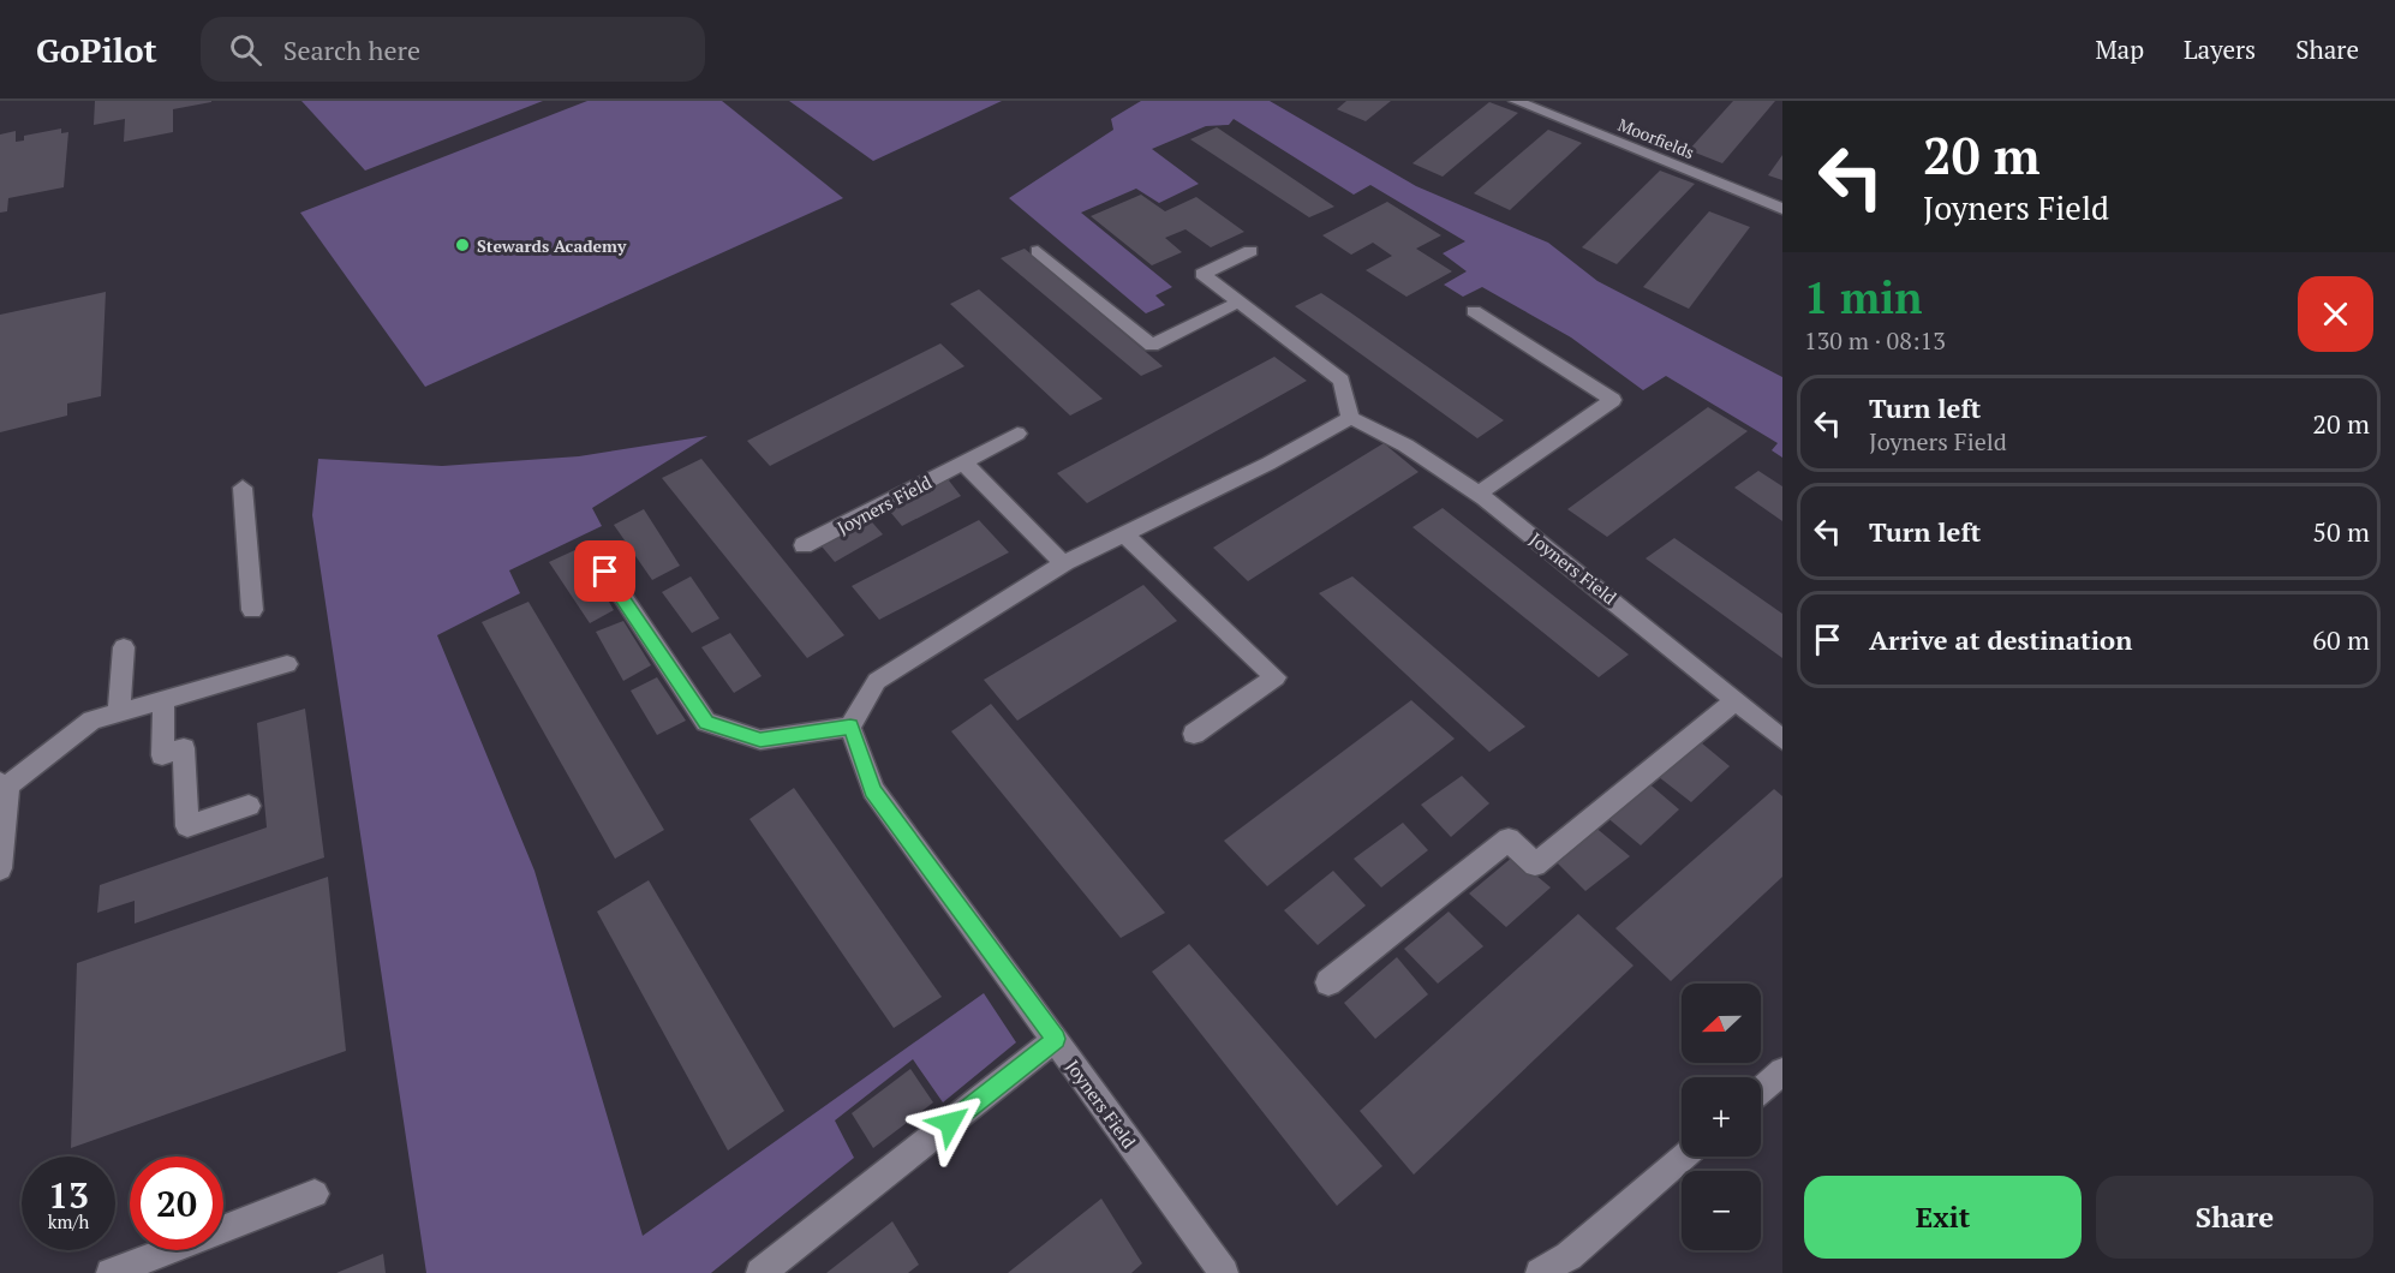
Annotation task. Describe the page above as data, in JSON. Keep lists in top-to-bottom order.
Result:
{
  "streets": {
    "street": ["Moorfields", "Joyners Field"]
  },
  "places": ["Stewards Academy"],
  "north": "left",
  "page": {
    "header": "GoPilot",
    "search": "Search here",
    "nav": ["Map", "Layers", "Share"],
    "turn": ["20 m", "Joyners Field"],
    "heading": ["1 min", "130 m · 08:13"],
    "list": [
      {
        "name": "Turn left",
        "note": "Joyners Field",
        "value": "20 m"
      },
      {
        "name": "Turn left",
        "value": "50 m"
      },
      {
        "name": "Arrive at destination",
        "value": "60 m"
      }
    ],
    "map_buttons": ["+", "−"],
    "speed": "13 km/h",
    "limit": "20",
    "buttons": ["Exit", "Share"]
  }
}
